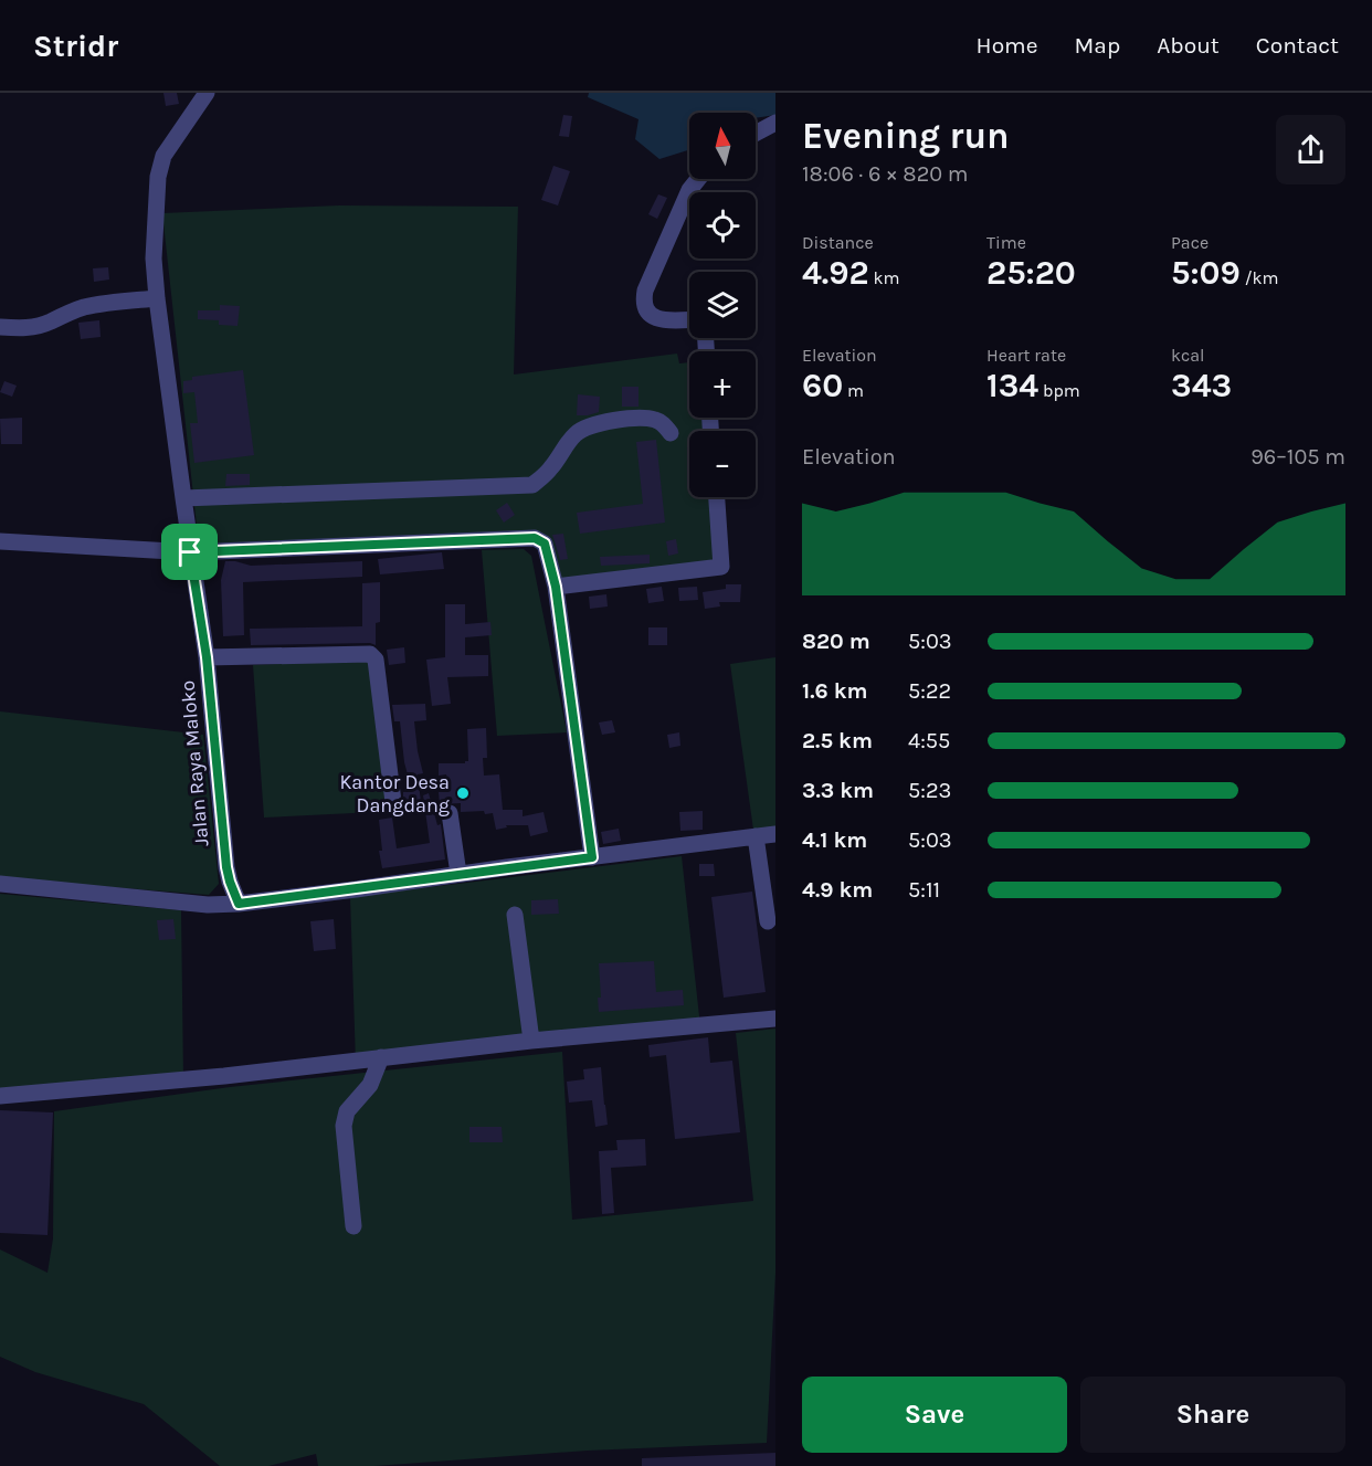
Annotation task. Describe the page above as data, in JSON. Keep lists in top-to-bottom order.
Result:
{
  "streets": {
    "street": ["Jalan Raya Maloko"]
  },
  "places": ["Kantor Desa Dangdang"],
  "north": "top",
  "page": {
    "header": "Stridr",
    "nav": [
      "Home",
      "Map",
      "About",
      "Contact"
    ],
    "heading": ["Evening run", "18:06 · 6 × 820 m"],
    "map_buttons": ["+", "−"],
    "stats": [
      ["Distance", "4.92 km"],
      ["Time", "25:20"],
      ["Pace", "5:09 /km"],
      ["Elevation", "60 m"],
      ["Heart rate", "134 bpm"],
      ["kcal", "343"]
    ],
    "chart": ["Elevation", "96–105 m"],
    "list": [
      {
        "name": "820 m",
        "note": "5:03"
      },
      {
        "name": "1.6 km",
        "note": "5:22"
      },
      {
        "name": "2.5 km",
        "note": "4:55"
      },
      {
        "name": "3.3 km",
        "note": "5:23"
      },
      {
        "name": "4.1 km",
        "note": "5:03"
      },
      {
        "name": "4.9 km",
        "note": "5:11"
      }
    ],
    "buttons": ["Save", "Share"]
  }
}
